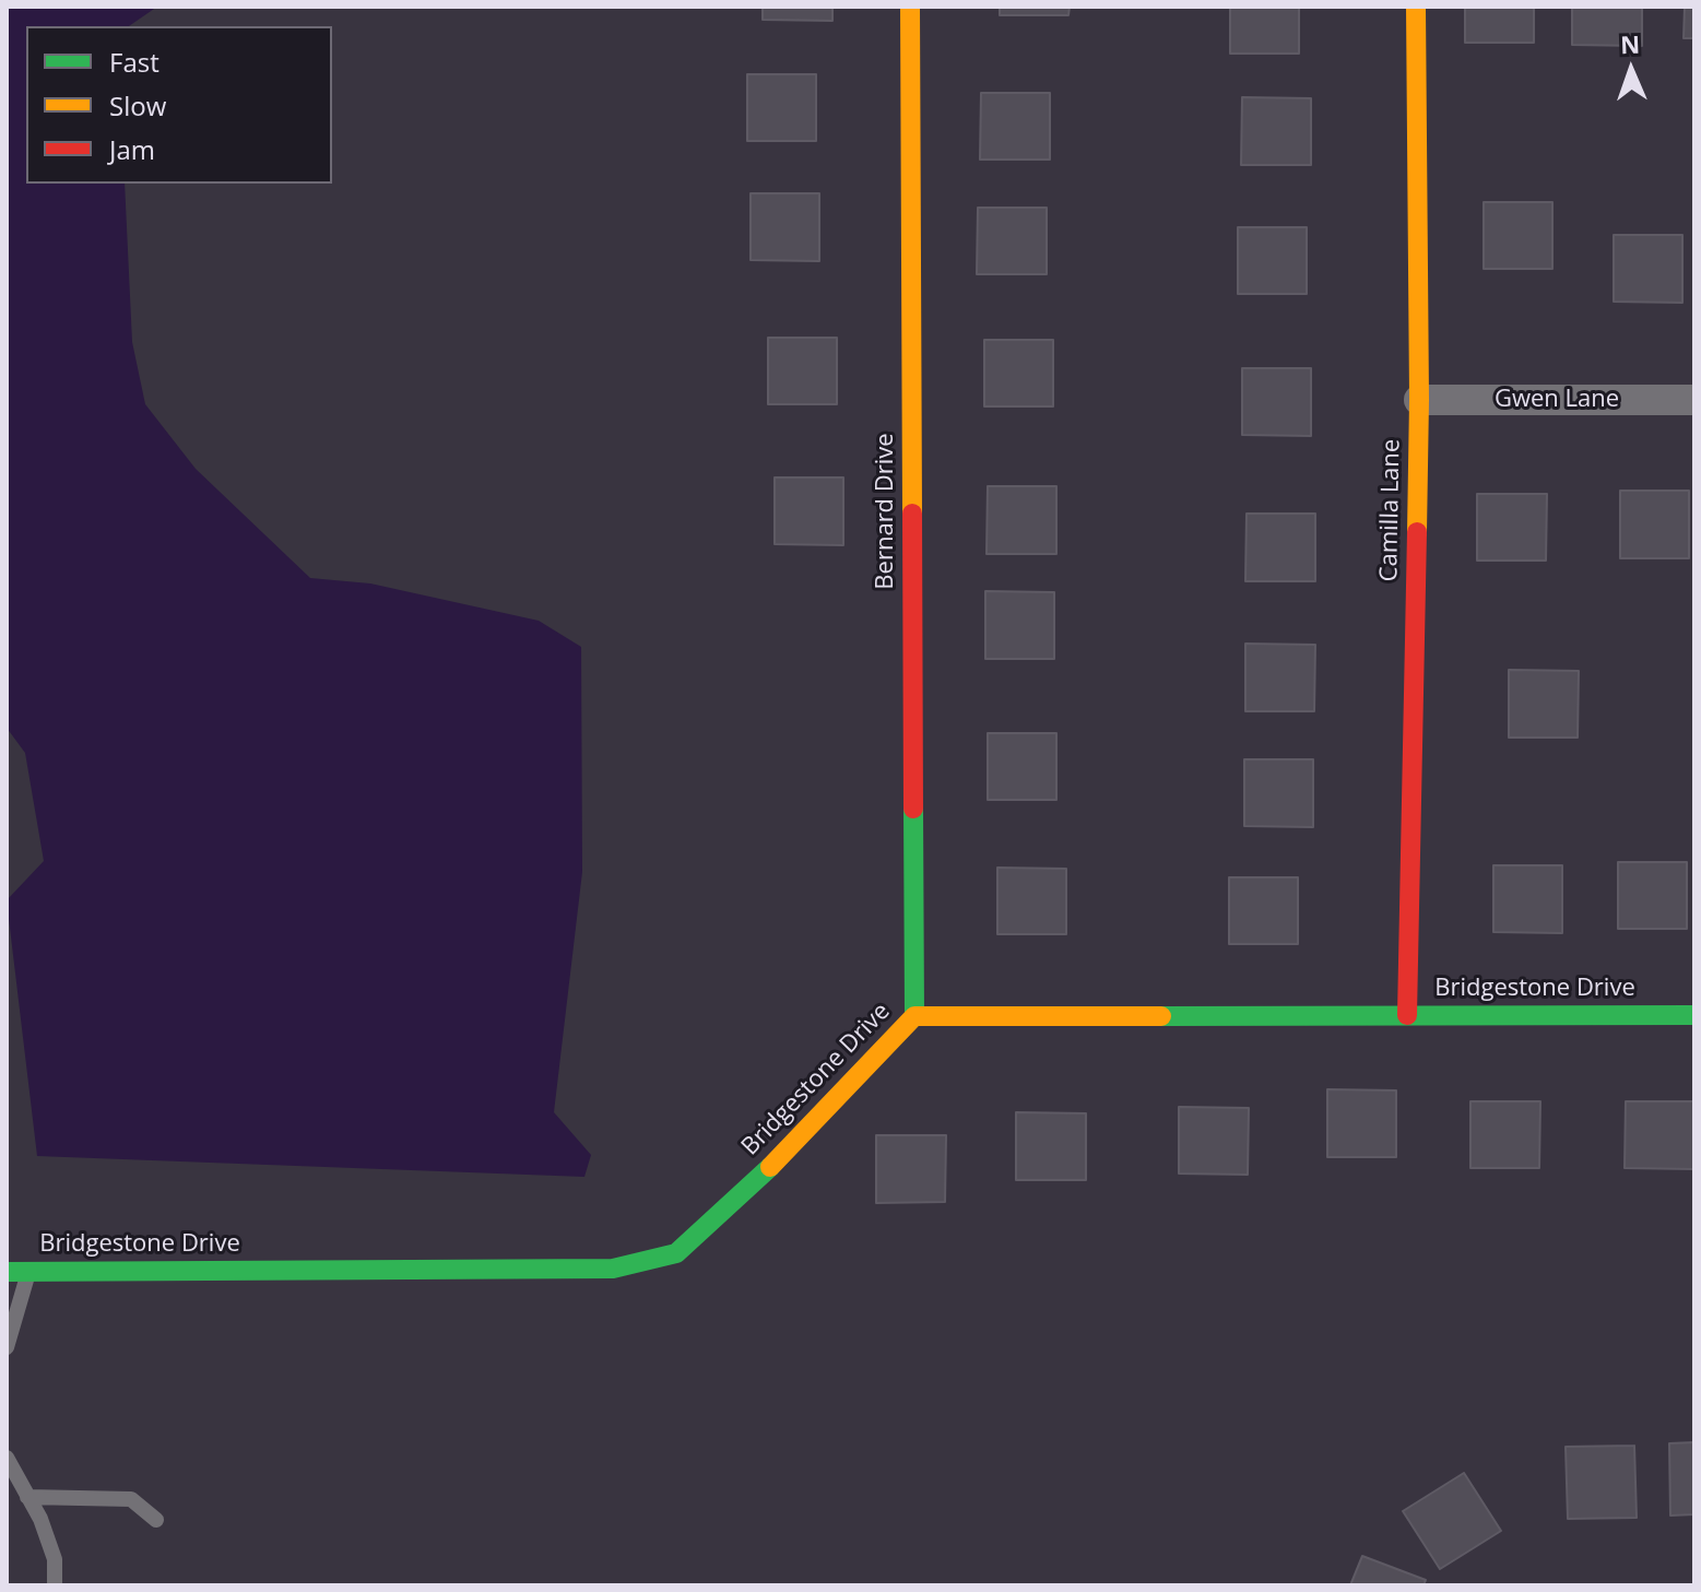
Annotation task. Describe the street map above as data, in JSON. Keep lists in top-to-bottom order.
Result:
{
  "streets": {
    "street": [
      "Gwen Lane",
      "Camilla Lane",
      "Bernard Drive",
      "Bridgestone Drive"
    ]
  },
  "crossings": [
    ["Gwen Lane", "Camilla Lane"],
    ["Camilla Lane", "Bridgestone Drive"],
    ["Bernard Drive", "Bridgestone Drive"]
  ],
  "legend": ["Fast", "Slow", "Jam"],
  "north": "top"
}
